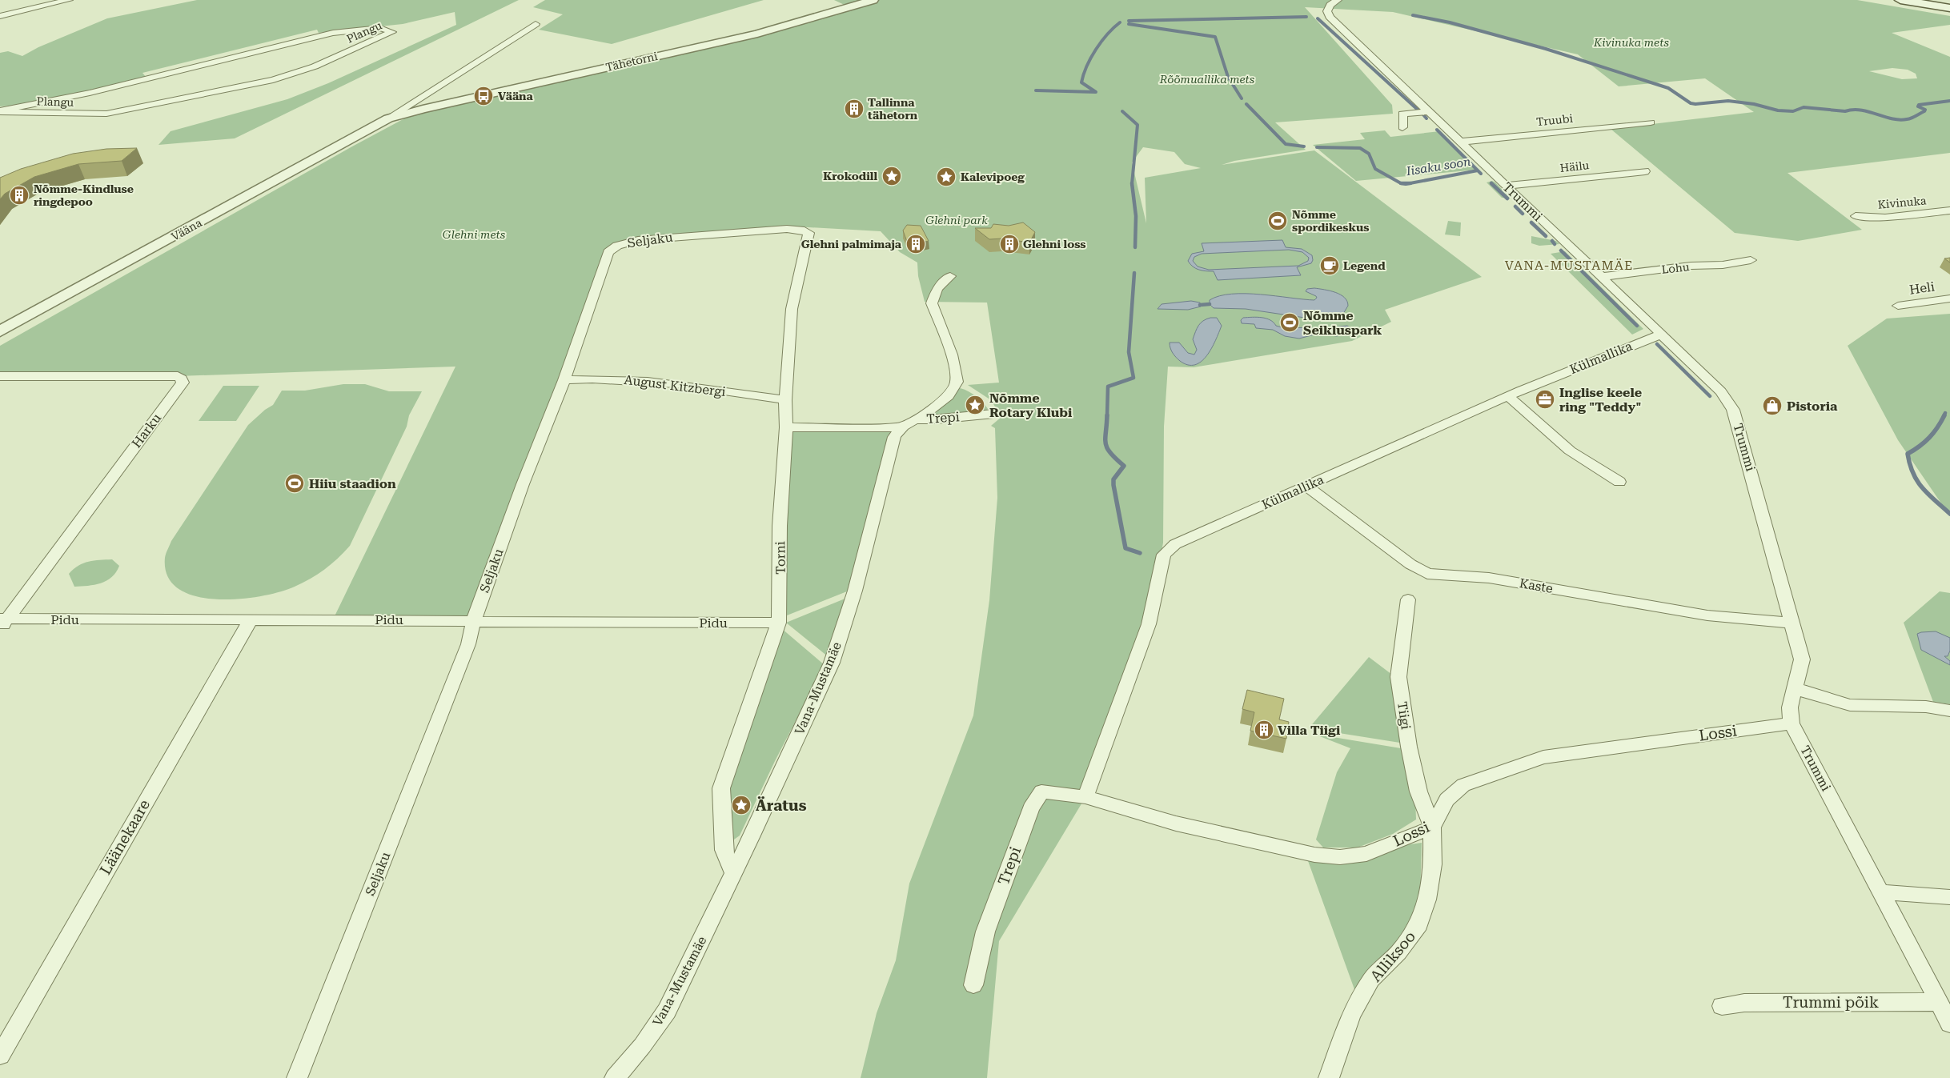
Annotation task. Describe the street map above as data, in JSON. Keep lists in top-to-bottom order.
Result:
{
  "streets": {
    "street": [
      "Plangu",
      "Tähetorni",
      "Truubi",
      "Häilu",
      "Trummi",
      "Kivinuka",
      "Vääna",
      "Seljaku",
      "Lohu",
      "Heli",
      "Külmallika",
      "August Kitzbergi",
      "Trepi",
      "Harku",
      "Torni",
      "Kaste",
      "Pidu",
      "Vana-Mustamäe",
      "Tiigi",
      "Lossi",
      "Läänekaare",
      "Alliksoo",
      "Trummi põik"
    ]
  },
  "crossings": [
    ["Tähetorni", "Vääna"],
    ["Truubi", "Trummi"],
    ["Häilu", "Trummi"],
    ["Trummi", "Lohu"],
    ["Trummi", "Külmallika"],
    ["Trummi", "Kaste"],
    ["Trummi", "Lossi"],
    ["Trummi", "Trummi põik"],
    ["Seljaku", "August Kitzbergi"],
    ["Seljaku", "Torni"],
    ["Seljaku", "Pidu"],
    ["Külmallika", "Trepi"],
    ["Külmallika", "Kaste"],
    ["Külmallika", "Lossi"],
    ["August Kitzbergi", "Torni"],
    ["Trepi", "Lossi"],
    ["Harku", "Pidu"],
    ["Torni", "Pidu"],
    ["Torni", "Vana-Mustamäe"],
    ["Pidu", "Läänekaare"],
    ["Tiigi", "Lossi"],
    ["Tiigi", "Alliksoo"],
    ["Lossi", "Alliksoo"]
  ],
  "districts": ["VANA-MUSTAMÄE"],
  "water": ["Iisaku soon"],
  "parks": [
    "Kivinuka mets",
    "Rõõmuallika mets",
    "Glehni park",
    "Glehni mets"
  ],
  "places": {
    "bus stop": ["Vääna"],
    "building": [
      "Tallinna tähetorn",
      "Nõmme-Kindluse ringdepoo",
      "Glehni palmimaja",
      "Glehni loss",
      "Villa Tiigi"
    ],
    "place": [
      "Krokodill",
      "Kalevipoeg",
      "Nõmme Rotary Klubi",
      "Äratus"
    ],
    "sports": ["Nõmme spordikeskus", "Nõmme Seikluspark", "Hiiu staadion"],
    "cafe": ["Legend"],
    "office": ["Inglise keele ring \"Teddy\""],
    "shop": ["Pistoria"]
  }
}
